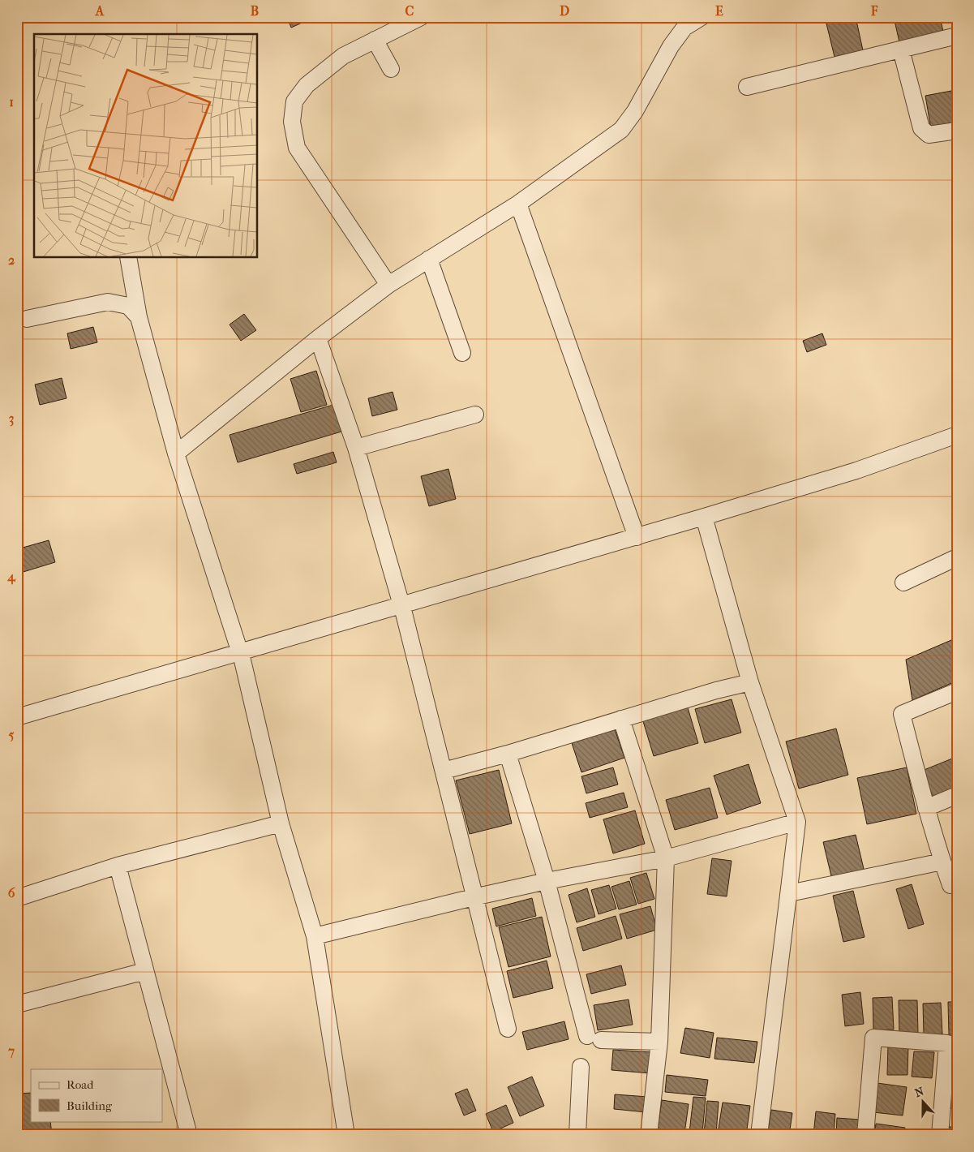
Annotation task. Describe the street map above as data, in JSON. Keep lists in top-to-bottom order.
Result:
{
  "legend": ["Road", "Building"],
  "north": "top",
  "grid": {
    "columns": [
      "A",
      "B",
      "C",
      "D",
      "E",
      "F"
    ],
    "rows": [
      "1",
      "2",
      "3",
      "4",
      "5",
      "6",
      "7"
    ]
  }
}
